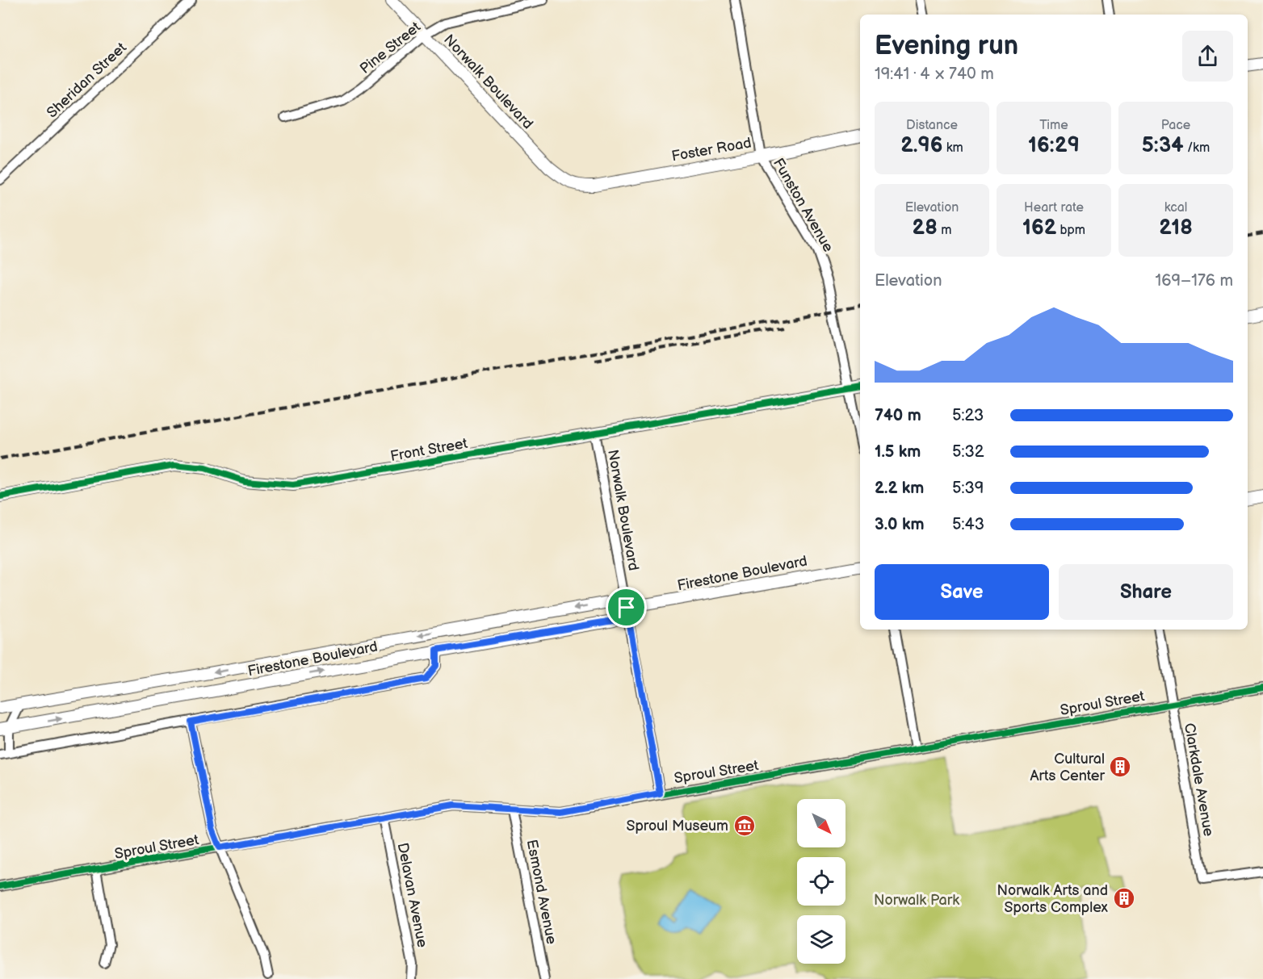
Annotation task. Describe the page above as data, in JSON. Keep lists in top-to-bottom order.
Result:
{
  "streets": {
    "street": [
      "Pine Street",
      "Sheridan Street",
      "Norwalk Boulevard",
      "Foster Road",
      "Funston Avenue",
      "Front Street",
      "Firestone Boulevard",
      "Sproul Street",
      "Clarkdale Avenue",
      "Esmond Avenue",
      "Delavan Avenue"
    ]
  },
  "crossings": [
    ["Pine Street", "Norwalk Boulevard"],
    ["Norwalk Boulevard", "Foster Road"],
    ["Norwalk Boulevard", "Front Street"],
    ["Norwalk Boulevard", "Firestone Boulevard"],
    ["Norwalk Boulevard", "Sproul Street"],
    ["Foster Road", "Funston Avenue"],
    ["Funston Avenue", "Front Street"],
    ["Sproul Street", "Clarkdale Avenue"],
    ["Sproul Street", "Esmond Avenue"],
    ["Sproul Street", "Delavan Avenue"]
  ],
  "parks": ["Norwalk Park"],
  "places": {
    "building": ["Cultural Arts Center", "Norwalk Arts and Sports Complex"],
    "museum": ["Sproul Museum"]
  },
  "north": "bottom right",
  "page": {
    "heading": ["Evening run", "19:41 · 4 × 740 m"],
    "stats": [
      ["Distance", "2.96 km"],
      ["Time", "16:29"],
      ["Pace", "5:34 /km"],
      ["Elevation", "28 m"],
      ["Heart rate", "162 bpm"],
      ["kcal", "218"]
    ],
    "chart": ["Elevation", "169–176 m"],
    "list": [
      {
        "name": "740 m",
        "note": "5:23"
      },
      {
        "name": "1.5 km",
        "note": "5:32"
      },
      {
        "name": "2.2 km",
        "note": "5:39"
      },
      {
        "name": "3.0 km",
        "note": "5:43"
      }
    ],
    "buttons": ["Save", "Share"]
  }
}
